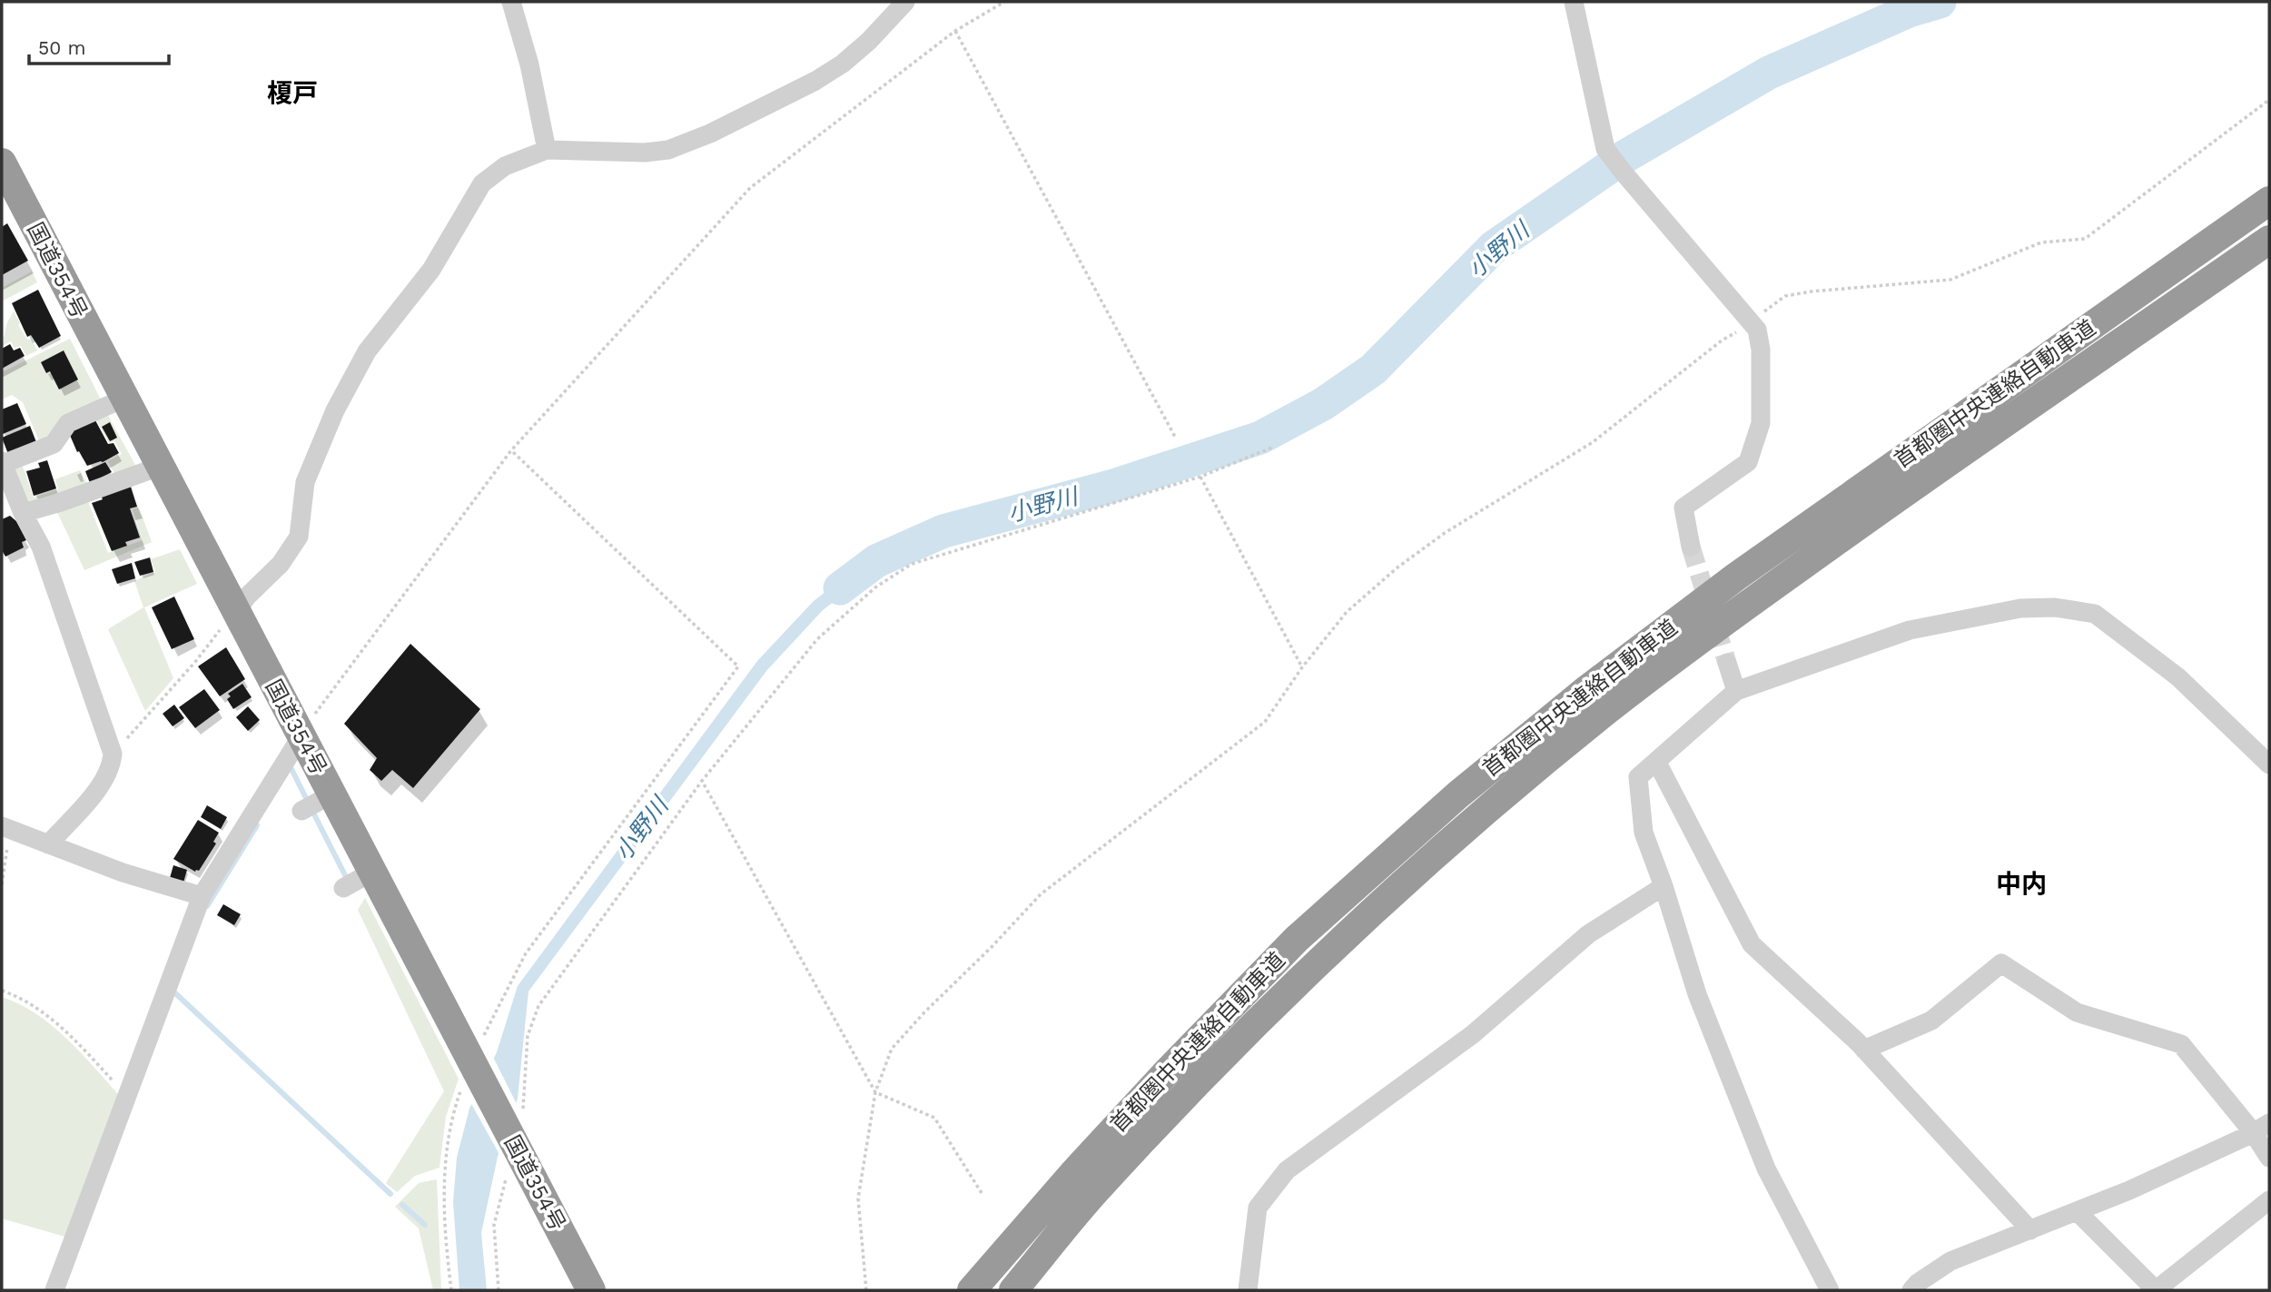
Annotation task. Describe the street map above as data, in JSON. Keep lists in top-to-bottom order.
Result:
{
  "streets": {
    "highway": ["国道354号", "首都圏中央連絡自動車道"]
  },
  "districts": ["榎戸", "中内"],
  "water": ["小野川"],
  "scale_bar": "50 m"
}
